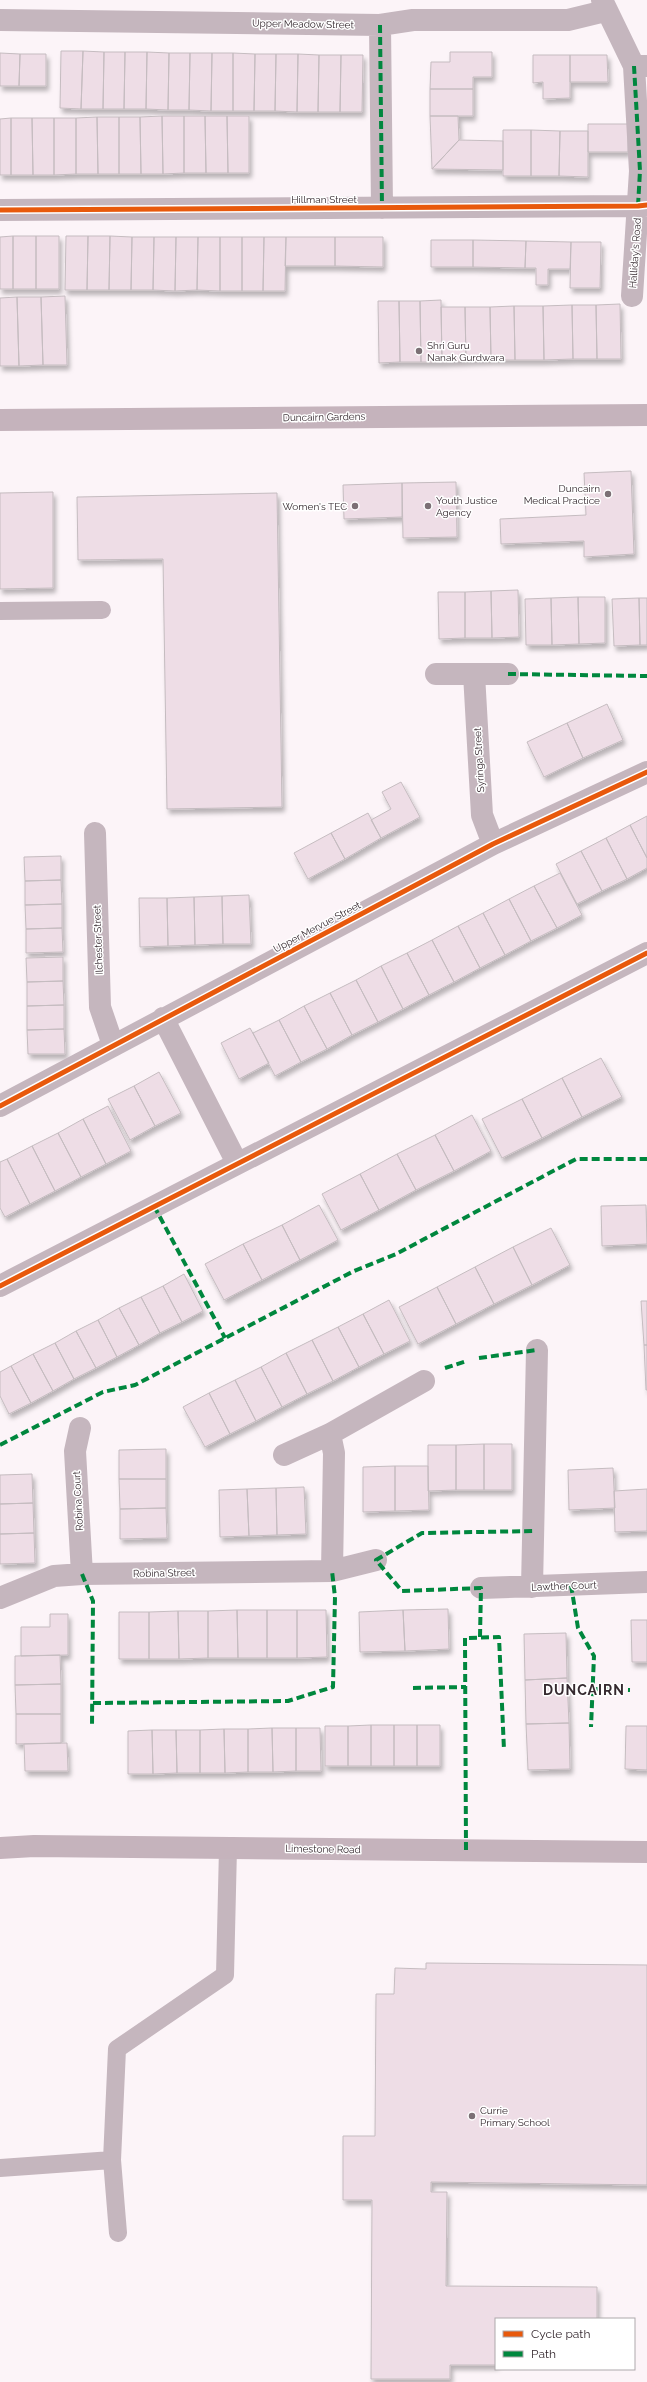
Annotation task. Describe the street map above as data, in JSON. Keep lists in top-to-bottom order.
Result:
{
  "streets": {
    "main road": ["Duncairn Gardens", "Limestone Road"],
    "street": [
      "Upper Meadow Street",
      "Hillman Street",
      "Halliday's Road",
      "Syringa Street",
      "Upper Mervue Street",
      "Ilchester Street",
      "Robina Court",
      "Robina Street",
      "Lawther Court"
    ]
  },
  "crossings": [
    ["Upper Meadow Street", "Halliday's Road"],
    ["Hillman Street", "Halliday's Road"],
    ["Syringa Street", "Upper Mervue Street"],
    ["Upper Mervue Street", "Ilchester Street"],
    ["Robina Court", "Robina Street"]
  ],
  "districts": ["DUNCAIRN"],
  "places": [
    "Shri Guru Nanak Gurdwara",
    "Duncairn Medical Practice",
    "Women's TEC",
    "Youth Justice Agency",
    "Currie Primary School"
  ],
  "legend": ["Cycle path", "Path"]
}
